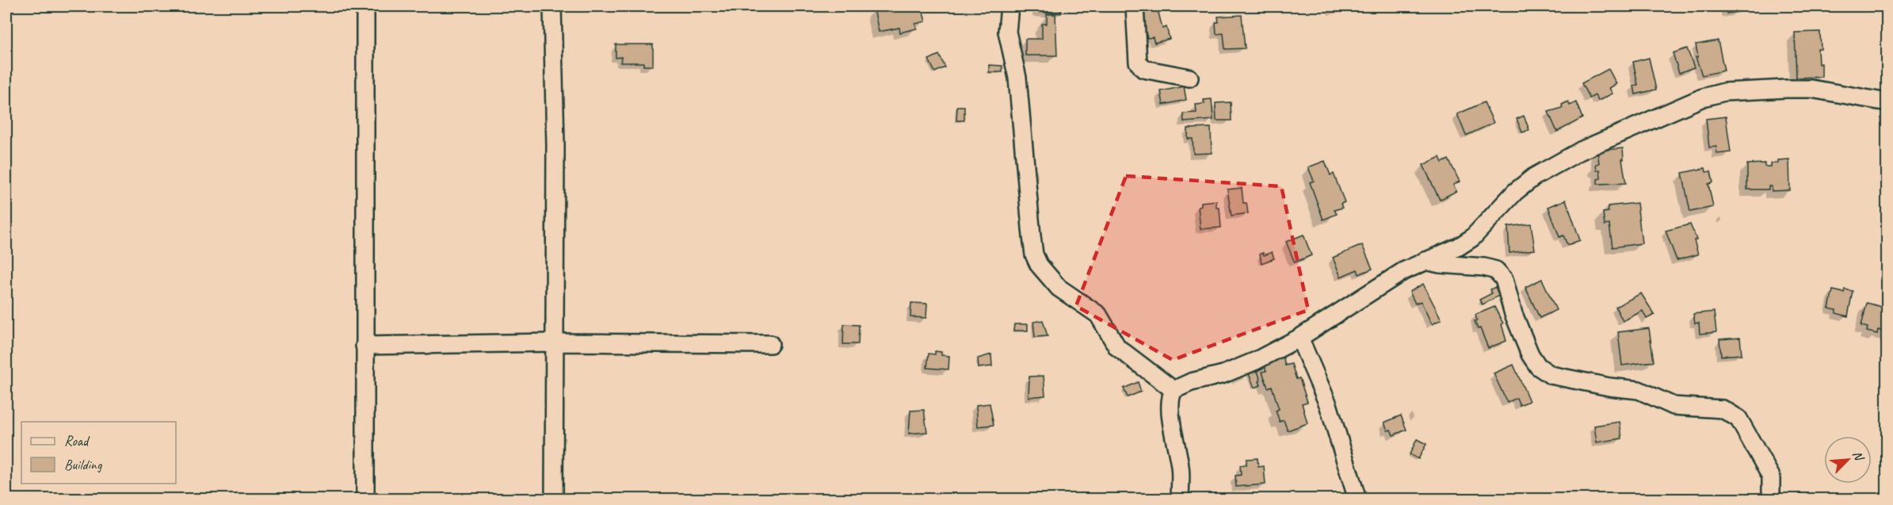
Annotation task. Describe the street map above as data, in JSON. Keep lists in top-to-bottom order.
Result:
{
  "legend": ["Road", "Building"],
  "north": "top right"
}
